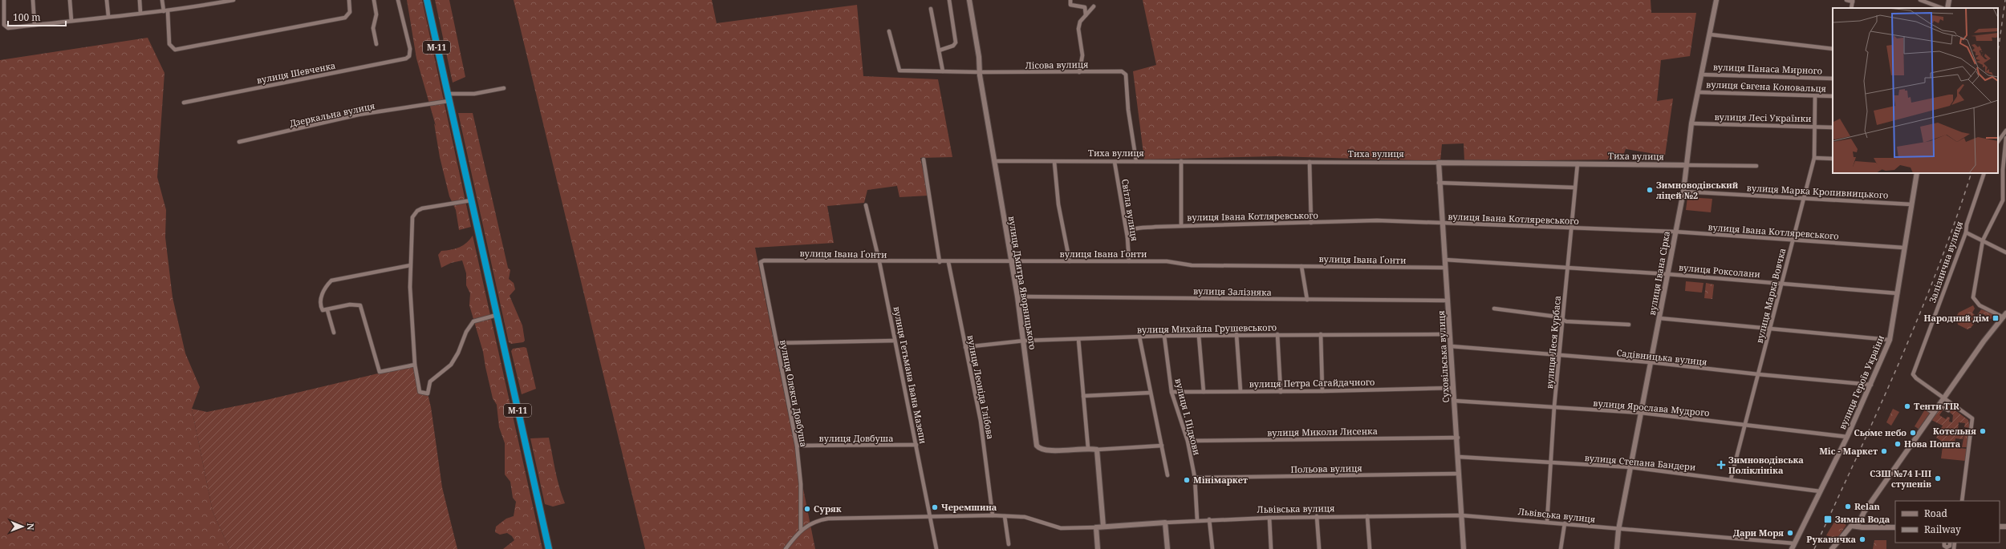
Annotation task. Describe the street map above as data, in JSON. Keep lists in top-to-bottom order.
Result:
{
  "streets": {
    "highway": ["М-11"],
    "street": [
      "Лісова вулиця",
      "вулиця Панаса Мирного",
      "вулиця Шевченка",
      "вулиця Євгена Коновальця",
      "Дзеркальна вулиця",
      "вулиця Лесі Українки",
      "Тиха вулиця",
      "вулиця Марка Кропивницького",
      "Світла вулиця",
      "вулиця Івана Котляревського",
      "вулиця Івана Ґонти",
      "Залізнична вулиця",
      "вулиця Роксолани",
      "вулиця Івана Сірка",
      "вулиця Дмитра Яворницького",
      "вулиця Залізняка",
      "вулиця Марка Вовчка",
      "вулиця Михайла Грушевського",
      "вулиця Леся Курбаса",
      "Суховільська вулиця",
      "Садівницька вулиця",
      "вулиця Гетьмана Івана Мазепи",
      "вулиця Героїв України",
      "вулиця Петра Сагайдачного",
      "вулиця Леоніда Глібова",
      "вулиця Олекси Довбуша",
      "вулиця Ярослава Мудрого",
      "вулиця І. Підкови",
      "вулиця Миколи Лисенка",
      "вулиця Довбуша",
      "вулиця Степана Бандери",
      "Польова вулиця",
      "Львівська вулиця"
    ]
  },
  "crossings": [
    ["М-11", "Дзеркальна вулиця"],
    ["Лісова вулиця", "Тиха вулиця"],
    ["Лісова вулиця", "вулиця Дмитра Яворницького"],
    ["вулиця Панаса Мирного", "вулиця Івана Сірка"],
    ["вулиця Євгена Коновальця", "вулиця Івана Сірка"],
    ["вулиця Євгена Коновальця", "вулиця Марка Вовчка"],
    ["вулиця Лесі Українки", "вулиця Івана Сірка"],
    ["вулиця Лесі Українки", "вулиця Марка Вовчка"],
    ["Тиха вулиця", "Світла вулиця"],
    ["Тиха вулиця", "вулиця Івана Сірка"],
    ["Тиха вулиця", "вулиця Дмитра Яворницького"],
    ["Тиха вулиця", "вулиця Леся Курбаса"],
    ["Тиха вулиця", "Суховільська вулиця"],
    ["вулиця Марка Кропивницького", "вулиця Івана Сірка"],
    ["вулиця Марка Кропивницького", "вулиця Марка Вовчка"],
    ["вулиця Марка Кропивницького", "вулиця Героїв України"],
    ["Світла вулиця", "вулиця Івана Котляревського"],
    ["Світла вулиця", "вулиця Івана Ґонти"],
    ["вулиця Івана Котляревського", "вулиця Івана Сірка"],
    ["вулиця Івана Котляревського", "вулиця Марка Вовчка"],
    ["вулиця Івана Котляревського", "вулиця Леся Курбаса"],
    ["вулиця Івана Котляревського", "Суховільська вулиця"],
    ["вулиця Івана Котляревського", "вулиця Героїв України"],
    ["вулиця Івана Ґонти", "вулиця Дмитра Яворницького"],
    ["вулиця Івана Ґонти", "Суховільська вулиця"],
    ["вулиця Івана Ґонти", "вулиця Гетьмана Івана Мазепи"],
    ["вулиця Івана Ґонти", "вулиця Леоніда Глібова"],
    ["вулиця Івана Ґонти", "вулиця Олекси Довбуша"],
    ["вулиця Роксолани", "вулиця Івана Сірка"],
    ["вулиця Роксолани", "вулиця Марка Вовчка"],
    ["вулиця Роксолани", "вулиця Леся Курбаса"],
    ["вулиця Роксолани", "Суховільська вулиця"],
    ["вулиця Роксолани", "вулиця Героїв України"],
    ["вулиця Івана Сірка", "Садівницька вулиця"],
    ["вулиця Івана Сірка", "вулиця Ярослава Мудрого"],
    ["вулиця Івана Сірка", "вулиця Степана Бандери"],
    ["вулиця Івана Сірка", "Львівська вулиця"],
    ["вулиця Дмитра Яворницького", "вулиця Залізняка"],
    ["вулиця Дмитра Яворницького", "вулиця Михайла Грушевського"],
    ["вулиця Залізняка", "Суховільська вулиця"],
    ["вулиця Марка Вовчка", "Садівницька вулиця"],
    ["вулиця Марка Вовчка", "вулиця Ярослава Мудрого"],
    ["вулиця Марка Вовчка", "вулиця Степана Бандери"],
    ["вулиця Михайла Грушевського", "Суховільська вулиця"],
    ["вулиця Михайла Грушевського", "вулиця Леоніда Глібова"],
    ["вулиця Михайла Грушевського", "вулиця І. Підкови"],
    ["вулиця Леся Курбаса", "Садівницька вулиця"],
    ["вулиця Леся Курбаса", "вулиця Ярослава Мудрого"],
    ["вулиця Леся Курбаса", "вулиця Степана Бандери"],
    ["вулиця Леся Курбаса", "Львівська вулиця"],
    ["Суховільська вулиця", "Садівницька вулиця"],
    ["Суховільська вулиця", "вулиця Петра Сагайдачного"],
    ["Суховільська вулиця", "вулиця Ярослава Мудрого"],
    ["Суховільська вулиця", "вулиця Миколи Лисенка"],
    ["Суховільська вулиця", "вулиця Степана Бандери"],
    ["Суховільська вулиця", "Польова вулиця"],
    ["Суховільська вулиця", "Львівська вулиця"],
    ["Садівницька вулиця", "вулиця Героїв України"],
    ["вулиця Гетьмана Івана Мазепи", "вулиця Довбуша"],
    ["вулиця Гетьмана Івана Мазепи", "Львівська вулиця"],
    ["вулиця Героїв України", "вулиця Ярослава Мудрого"],
    ["вулиця Героїв України", "вулиця Степана Бандери"],
    ["вулиця Героїв України", "Львівська вулиця"],
    ["вулиця Петра Сагайдачного", "вулиця І. Підкови"],
    ["вулиця Леоніда Глібова", "Львівська вулиця"],
    ["вулиця Олекси Довбуша", "вулиця Довбуша"],
    ["вулиця Олекси Довбуша", "Львівська вулиця"],
    ["вулиця І. Підкови", "вулиця Миколи Лисенка"],
    ["вулиця І. Підкови", "Польова вулиця"],
    ["вулиця І. Підкови", "Львівська вулиця"]
  ],
  "places": {
    "other": [
      "Зимноводівський ліцей №2",
      "Тенти TIR",
      "Котельня",
      "Сьоме небо",
      "Нова Пошта",
      "Міс - Маркет",
      "СЗШ №74 І-ІІІ ступенів",
      "Мінімаркет",
      "Relan",
      "Черемшина",
      "Суряк",
      "Дари Моря",
      "Рукавичка"
    ],
    "transit": ["Народний дім", "Зимна Вода"],
    "health": ["Зимноводівська Поліклініка"]
  },
  "legend": ["Road", "Railway"],
  "scale_bar": "100 m",
  "north": "right"
}
